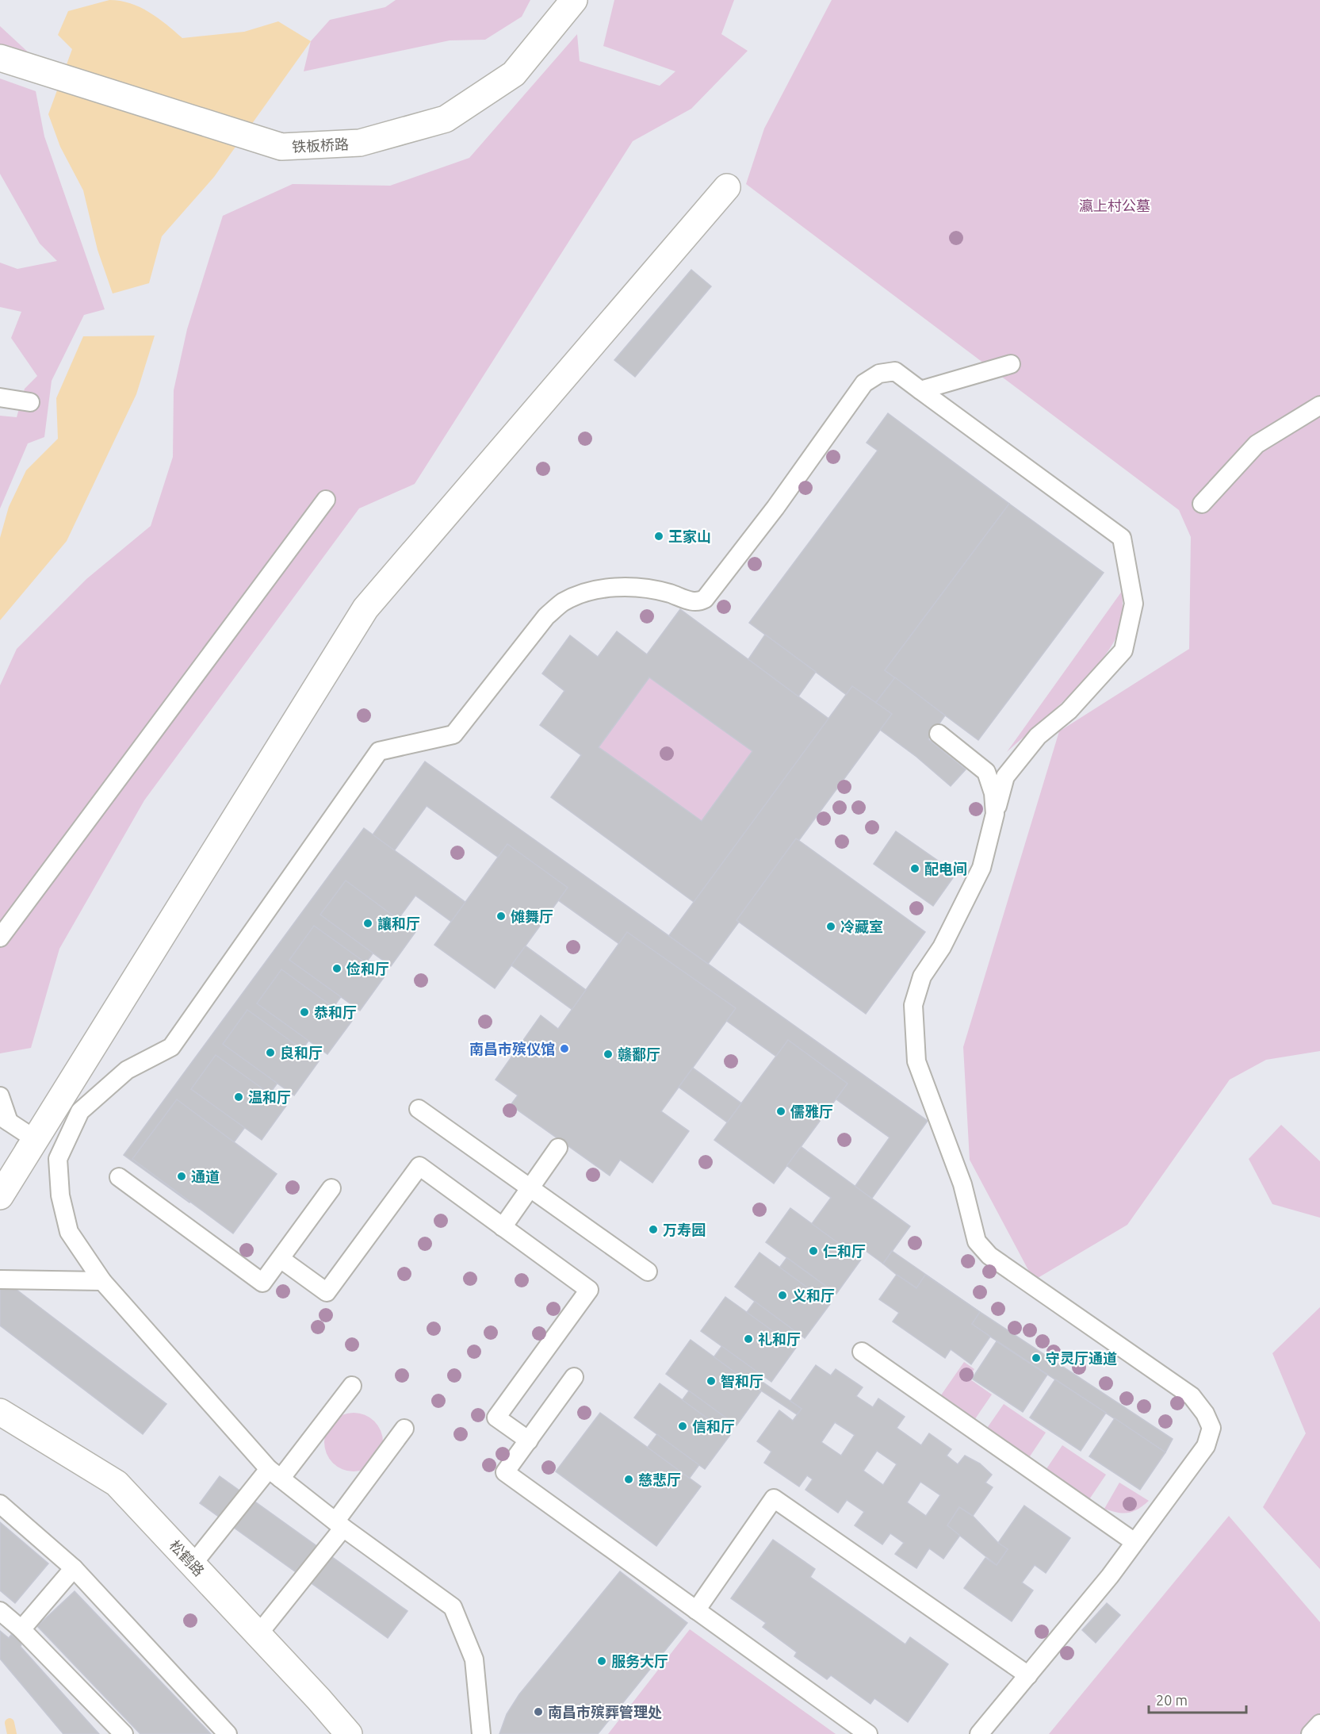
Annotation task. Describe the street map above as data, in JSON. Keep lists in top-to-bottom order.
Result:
{
  "streets": {
    "street": ["铁板桥路", "松鹤路"]
  },
  "parks": ["瀛上村公墓"],
  "places": [
    "王家山",
    "配电间",
    "傩舞厅",
    "讓和厅",
    "冷藏室",
    "俭和厅",
    "恭和厅",
    "南昌市殡仪馆",
    "良和厅",
    "赣鄱厅",
    "温和厅",
    "儒雅厅",
    "通道",
    "万寿园",
    "仁和厅",
    "义和厅",
    "礼和厅",
    "守灵厅通道",
    "智和厅",
    "信和厅",
    "慈悲厅",
    "服务大厅",
    "南昌市殡葬管理处"
  ],
  "scale_bar": "20 m"
}
